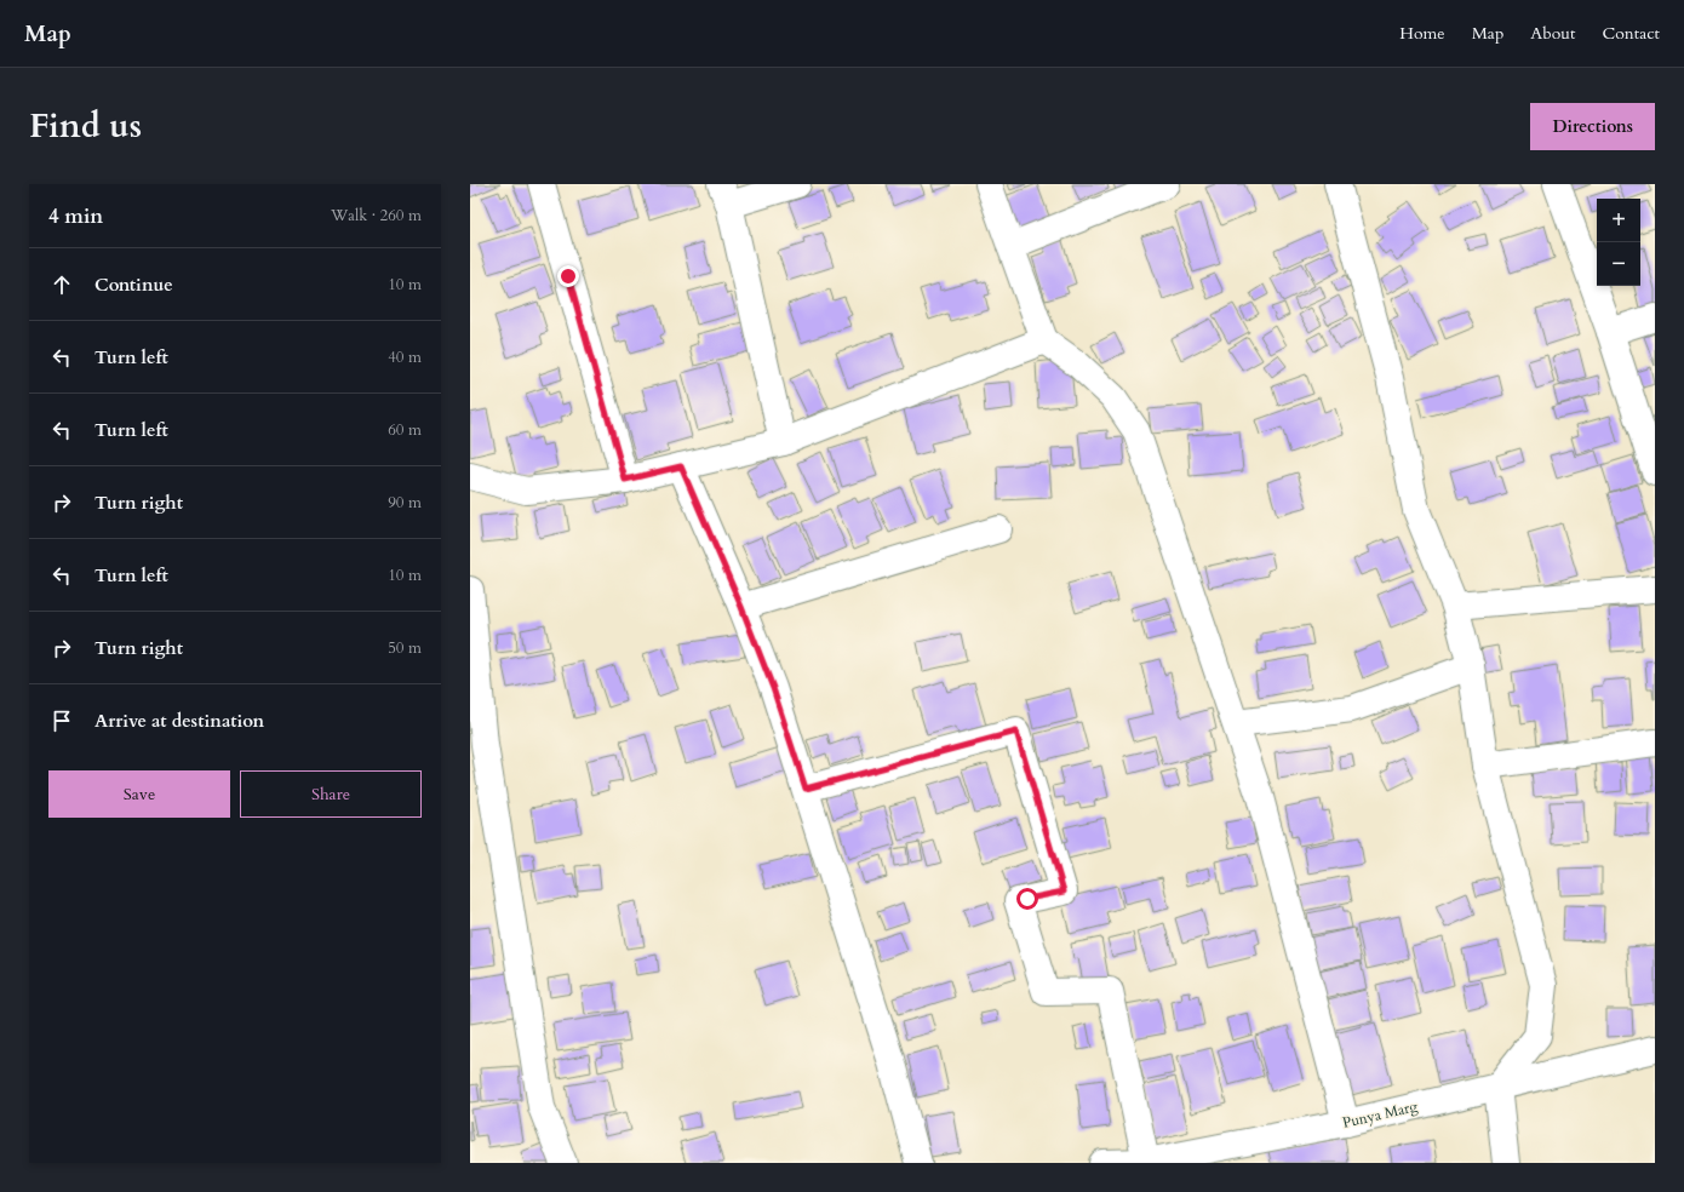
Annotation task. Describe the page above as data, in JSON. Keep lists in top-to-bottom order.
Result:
{
  "streets": {
    "street": ["Punya Marg"]
  },
  "page": {
    "header": "Map",
    "nav": [
      "Home",
      "Map",
      "About",
      "Contact"
    ],
    "title": "Find us",
    "buttons": [
      "Directions",
      ["Save", "Share"]
    ],
    "heading": ["4 min", "Walk · 260 m"],
    "map_buttons": ["+", "−"],
    "list": [
      ["Continue", "10 m"],
      ["Turn left", "40 m"],
      ["Turn left", "60 m"],
      ["Turn right", "90 m"],
      ["Turn left", "10 m"],
      ["Turn right", "50 m"],
      "Arrive at destination"
    ]
  }
}
